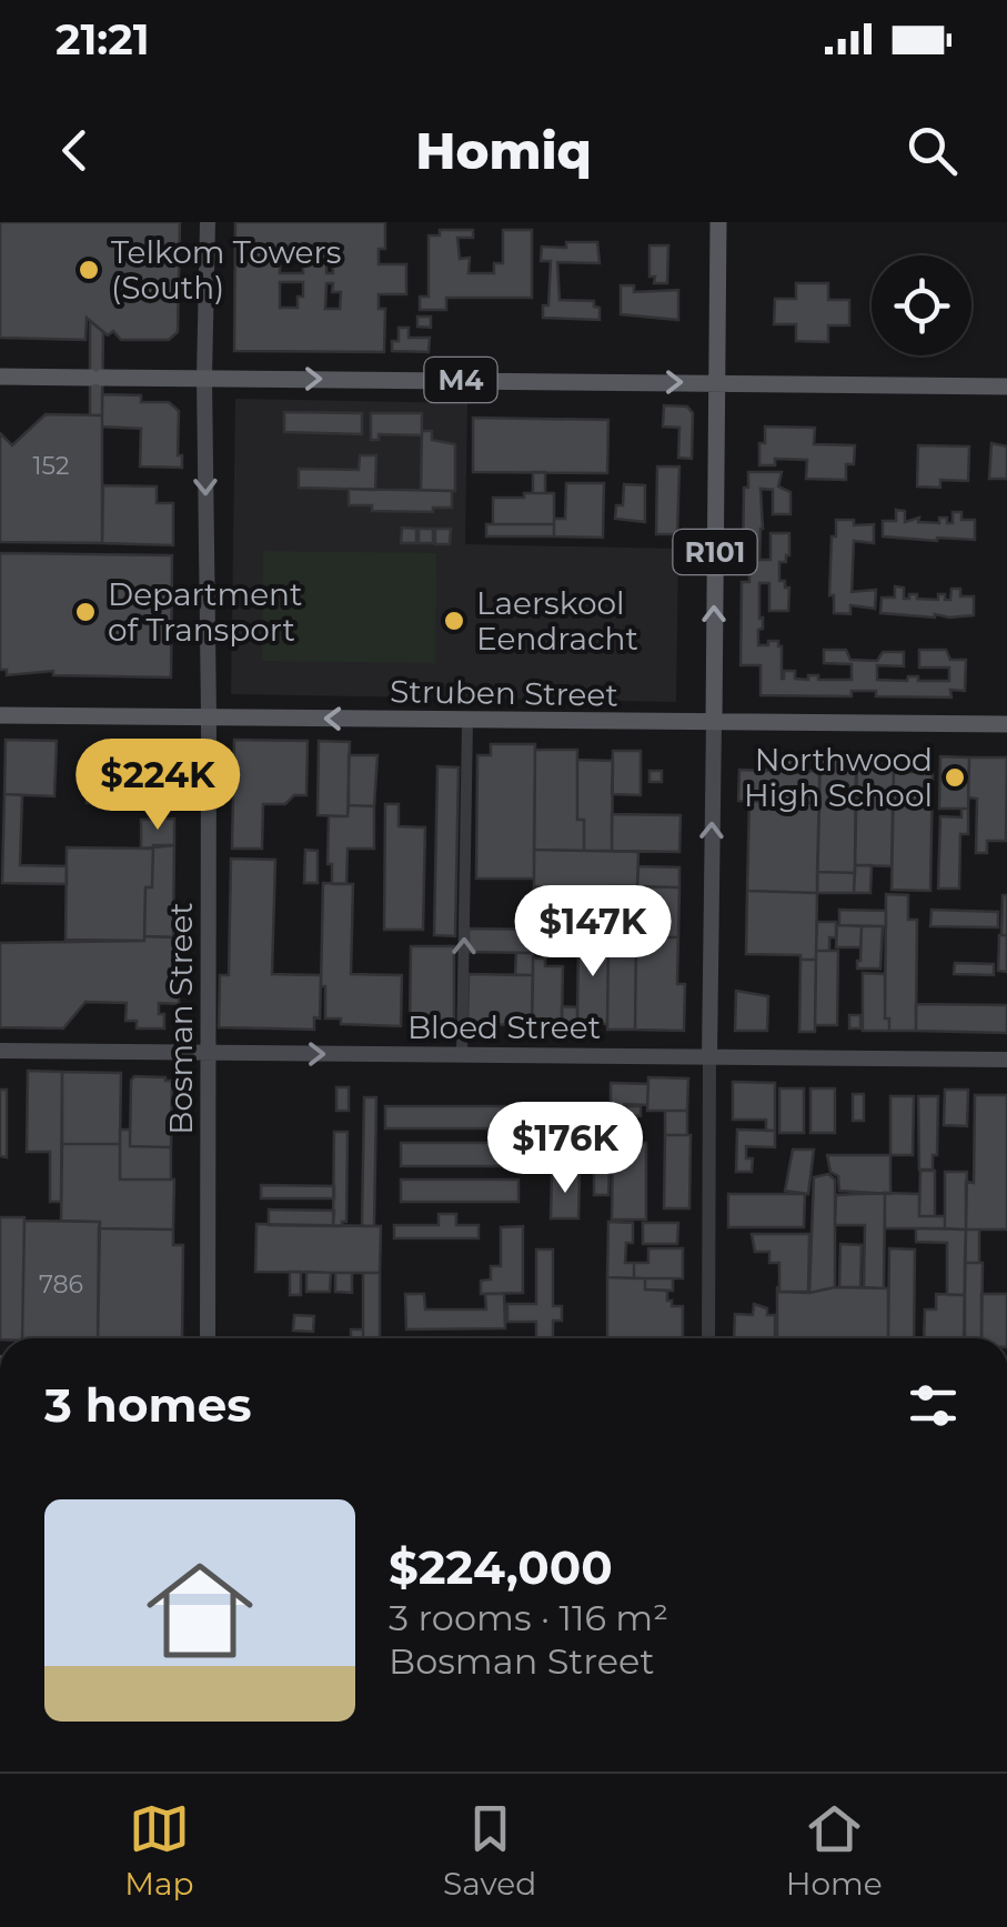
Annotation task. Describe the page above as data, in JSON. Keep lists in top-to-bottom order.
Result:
{
  "streets": {
    "main road": [
      "M4",
      "R101",
      "Struben Street",
      "Bosman Street",
      "Bloed Street"
    ]
  },
  "crossings": [
    ["M4", "R101"],
    ["M4", "Bosman Street"],
    ["R101", "Struben Street"],
    ["R101", "Bloed Street"],
    ["Struben Street", "Bosman Street"],
    ["Bosman Street", "Bloed Street"]
  ],
  "places": [
    "Telkom Towers (South)",
    "Department of Transport",
    "Laerskool Eendracht",
    "Northwood High School"
  ],
  "house_numbers": ["152", "786"],
  "page": {
    "status": "21:21",
    "header": "Homiq",
    "price": ["$224K", "$147K", "$176K"],
    "heading": "3 homes",
    "list": [
      {
        "name": "$224,000",
        "note": "3 rooms · 116 m² · Bosman Street"
      }
    ],
    "tabs": ["Map", "Saved", "Home"]
  }
}
